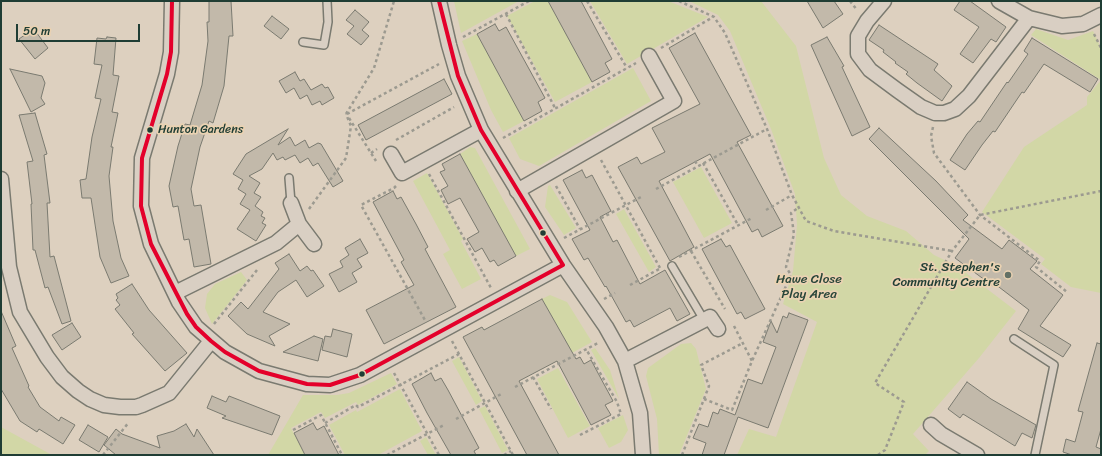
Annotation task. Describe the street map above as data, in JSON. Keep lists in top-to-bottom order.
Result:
{
  "parks": ["Hawe Close Play Area"],
  "places": ["Hunton Gardens", "St. Stephen's Community Centre"],
  "scale_bar": "50 m"
}
